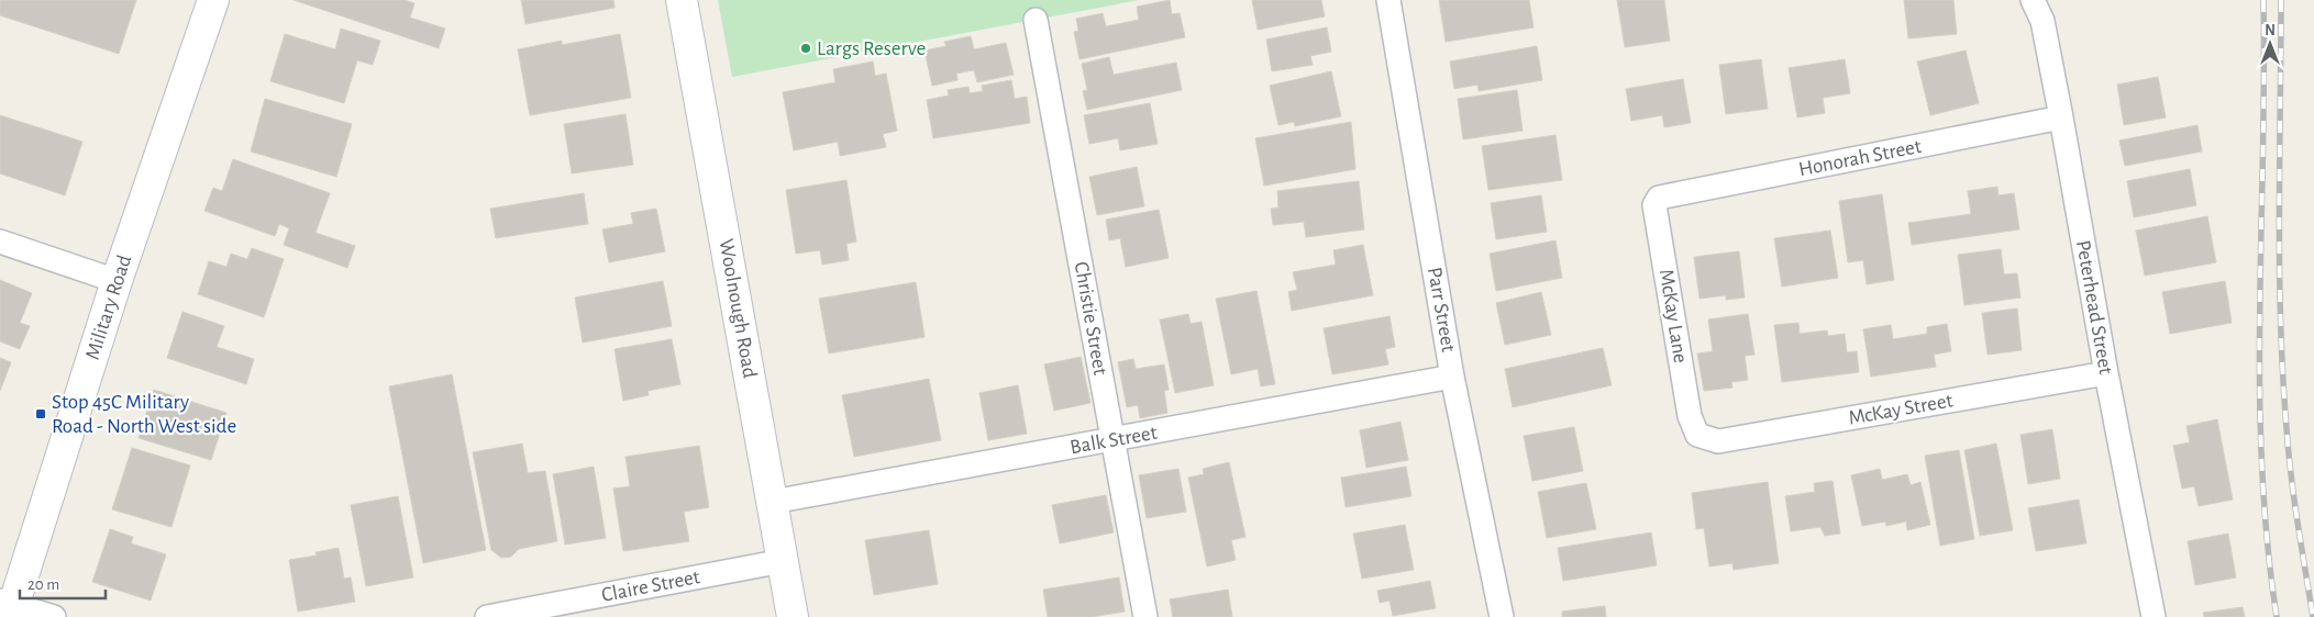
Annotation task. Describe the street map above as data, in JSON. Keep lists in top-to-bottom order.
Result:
{
  "streets": {
    "main road": ["Military Road", "Woolnough Road"],
    "street": [
      "Honorah Street",
      "Peterhead Street",
      "Parr Street",
      "McKay Lane",
      "Christie Street",
      "McKay Street",
      "Balk Street",
      "Claire Street"
    ]
  },
  "crossings": [
    ["Honorah Street", "Peterhead Street"],
    ["Honorah Street", "McKay Lane"],
    ["Peterhead Street", "McKay Street"],
    ["Woolnough Road", "Balk Street"],
    ["Woolnough Road", "Claire Street"],
    ["Parr Street", "Balk Street"],
    ["McKay Lane", "McKay Street"],
    ["Christie Street", "Balk Street"]
  ],
  "places": {
    "other": ["Largs Reserve"],
    "transit": ["Stop 45C Military Road - North West side"]
  },
  "scale_bar": "20 m",
  "north": "top"
}
